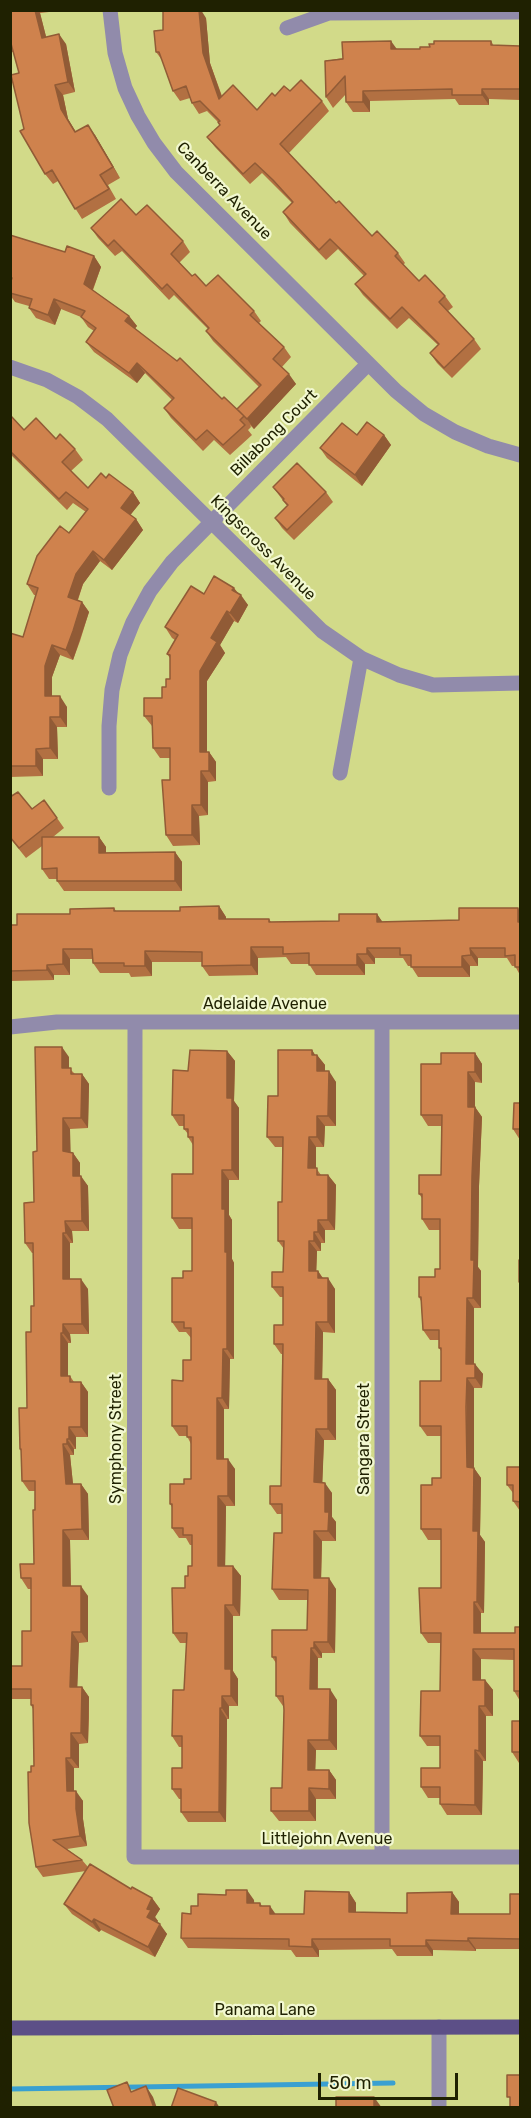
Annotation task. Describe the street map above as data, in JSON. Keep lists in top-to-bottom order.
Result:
{
  "streets": {
    "main road": ["Panama Lane"],
    "street": [
      "Canberra Avenue",
      "Billabong Court",
      "Kingscross Avenue",
      "Adelaide Avenue",
      "Symphony Street",
      "Sangara Street",
      "Littlejohn Avenue"
    ]
  },
  "crossings": [
    ["Canberra Avenue", "Billabong Court"],
    ["Billabong Court", "Kingscross Avenue"],
    ["Adelaide Avenue", "Symphony Street"],
    ["Adelaide Avenue", "Sangara Street"],
    ["Symphony Street", "Littlejohn Avenue"],
    ["Sangara Street", "Littlejohn Avenue"]
  ],
  "scale_bar": "50 m"
}
